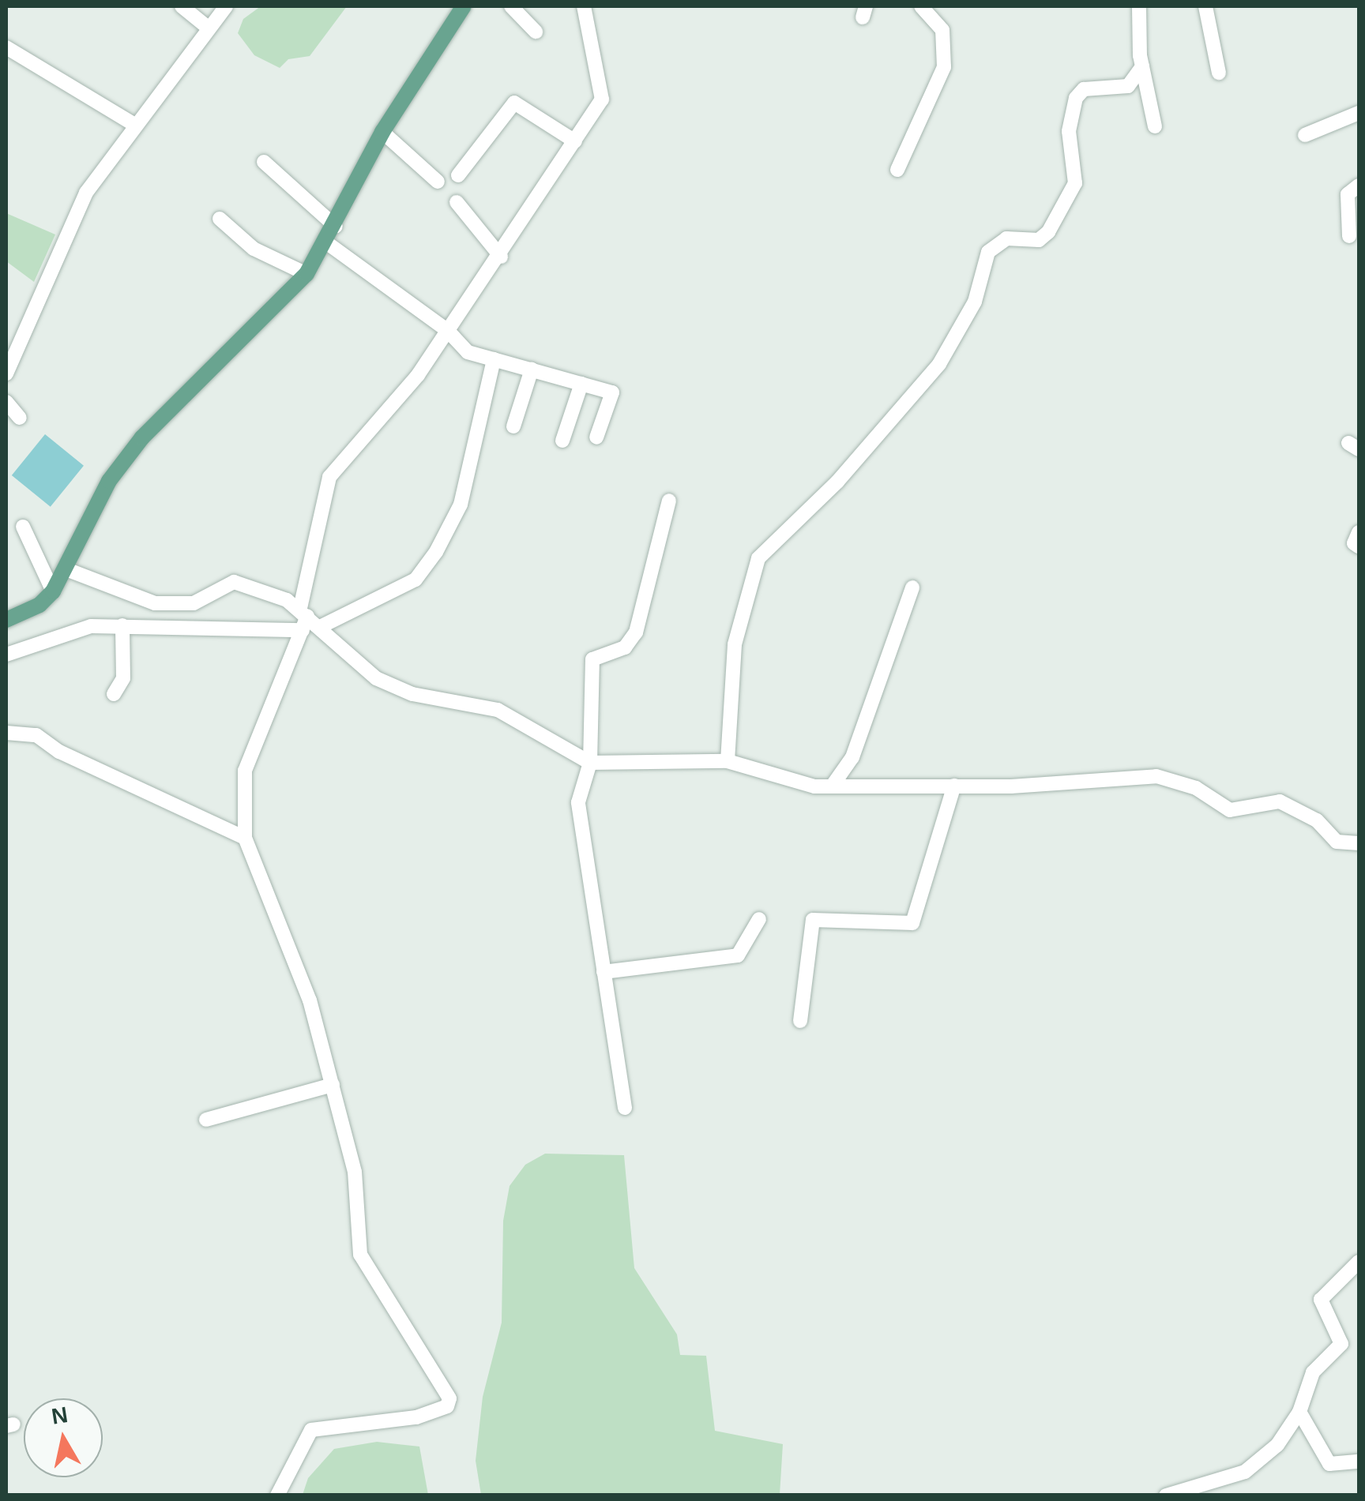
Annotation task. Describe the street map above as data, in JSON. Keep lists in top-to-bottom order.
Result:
{
  "north": "top"
}
